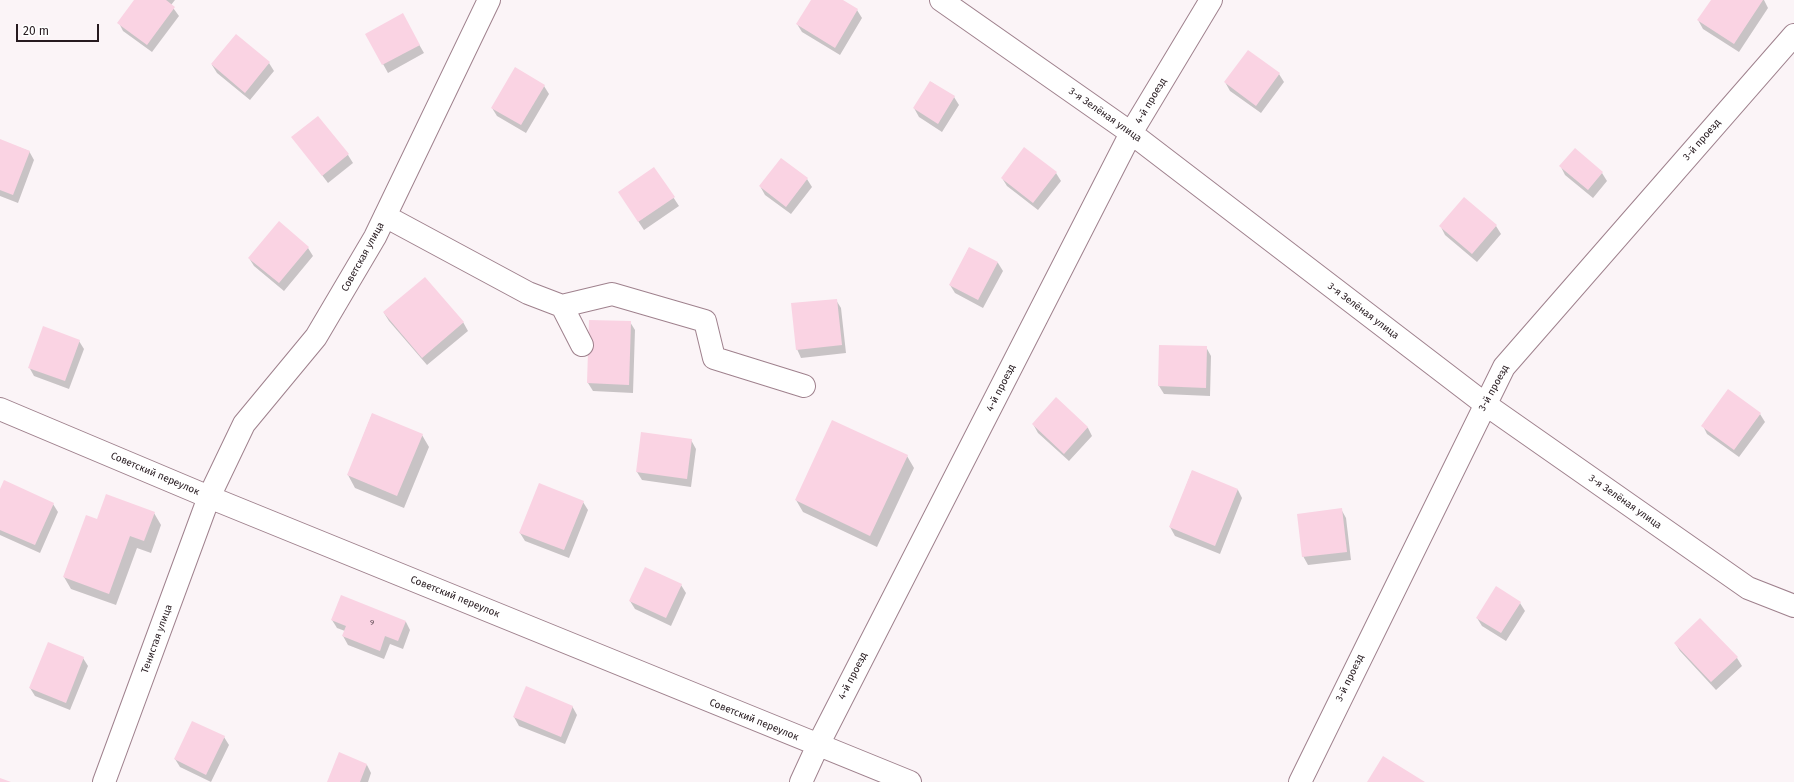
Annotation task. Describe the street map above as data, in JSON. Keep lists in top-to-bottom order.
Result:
{
  "streets": {
    "street": [
      "4-й проезд",
      "3-я Зелёная улица",
      "3-й проезд",
      "Советская улица",
      "Советский переулок",
      "Тенистая улица"
    ]
  },
  "crossings": [
    ["4-й проезд", "3-я Зелёная улица"],
    ["4-й проезд", "Советский переулок"],
    ["3-я Зелёная улица", "3-й проезд"],
    ["Советская улица", "Советский переулок"],
    ["Советская улица", "Тенистая улица"],
    ["Советский переулок", "Тенистая улица"]
  ],
  "house_numbers": ["9"],
  "scale_bar": "20 m"
}
